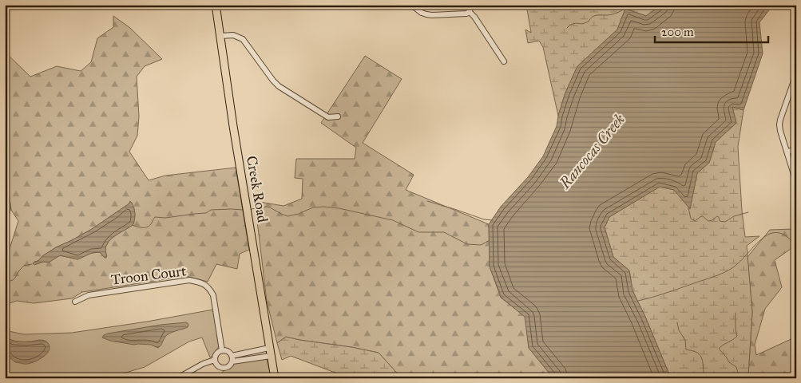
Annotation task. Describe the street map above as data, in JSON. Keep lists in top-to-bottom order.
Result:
{
  "streets": {
    "main road": ["Creek Road"],
    "street": ["Troon Court"]
  },
  "water": ["Rancocas Creek"],
  "scale_bar": "200 m"
}
